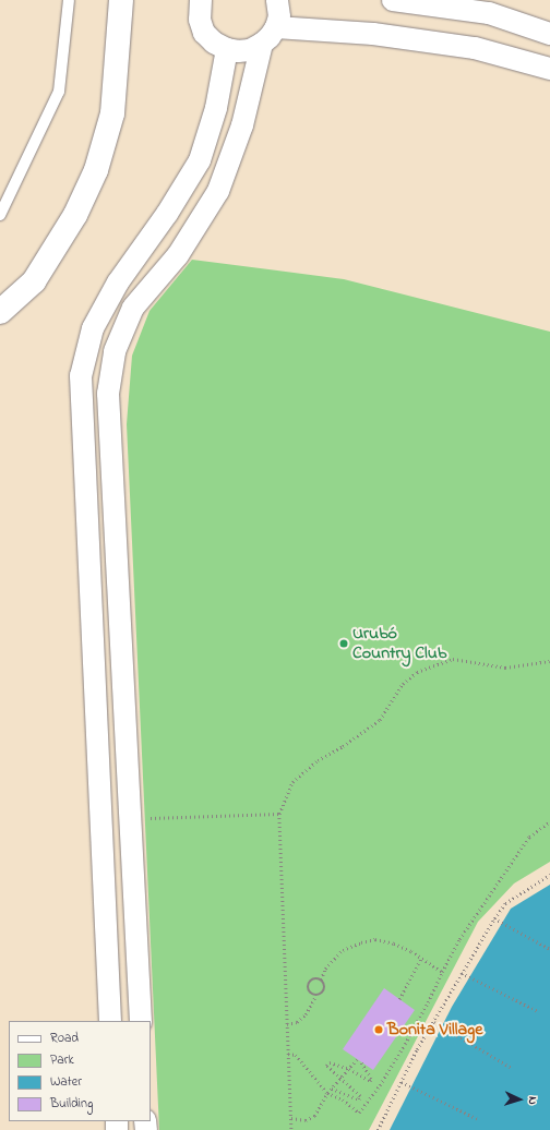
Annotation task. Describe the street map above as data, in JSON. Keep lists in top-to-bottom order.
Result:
{
  "places": ["Urubó Country Club", "Bonita Village"],
  "legend": [
    "Road",
    "Park",
    "Water",
    "Building"
  ],
  "north": "right"
}
